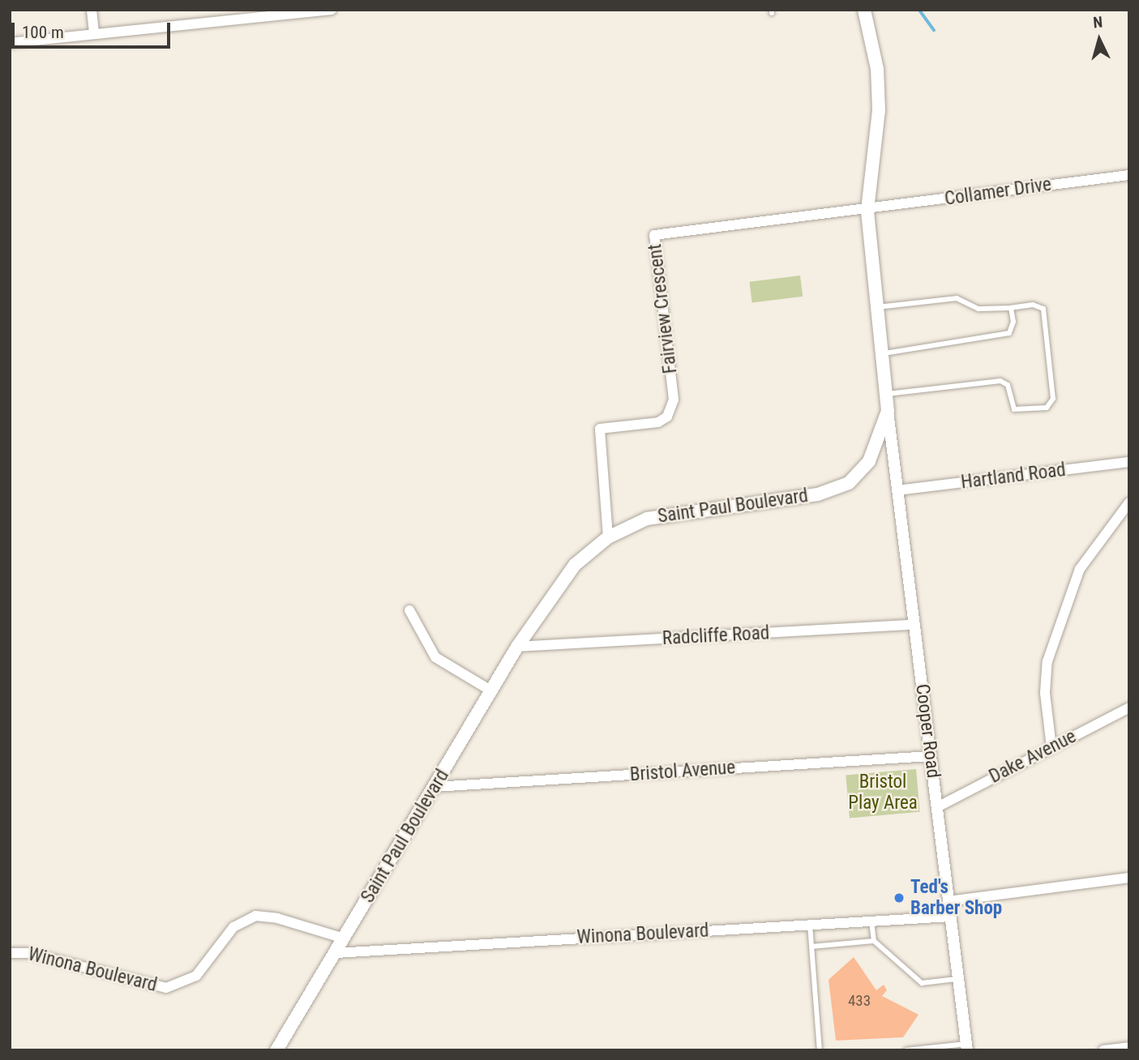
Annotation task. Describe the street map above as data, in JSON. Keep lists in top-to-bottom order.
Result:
{
  "streets": {
    "main road": ["Saint Paul Boulevard"],
    "street": [
      "Collamer Drive",
      "Fairview Crescent",
      "Hartland Road",
      "Radcliffe Road",
      "Cooper Road",
      "Dake Avenue",
      "Bristol Avenue",
      "Winona Boulevard"
    ]
  },
  "crossings": [
    ["Collamer Drive", "Fairview Crescent"],
    ["Collamer Drive", "Saint Paul Boulevard"],
    ["Fairview Crescent", "Saint Paul Boulevard"],
    ["Hartland Road", "Cooper Road"],
    ["Saint Paul Boulevard", "Radcliffe Road"],
    ["Saint Paul Boulevard", "Cooper Road"],
    ["Saint Paul Boulevard", "Bristol Avenue"],
    ["Saint Paul Boulevard", "Winona Boulevard"],
    ["Radcliffe Road", "Cooper Road"],
    ["Cooper Road", "Dake Avenue"],
    ["Cooper Road", "Bristol Avenue"],
    ["Cooper Road", "Winona Boulevard"]
  ],
  "parks": ["Bristol Play Area"],
  "places": ["Ted's Barber Shop"],
  "house_numbers": ["433"],
  "scale_bar": "100 m",
  "north": "top"
}
